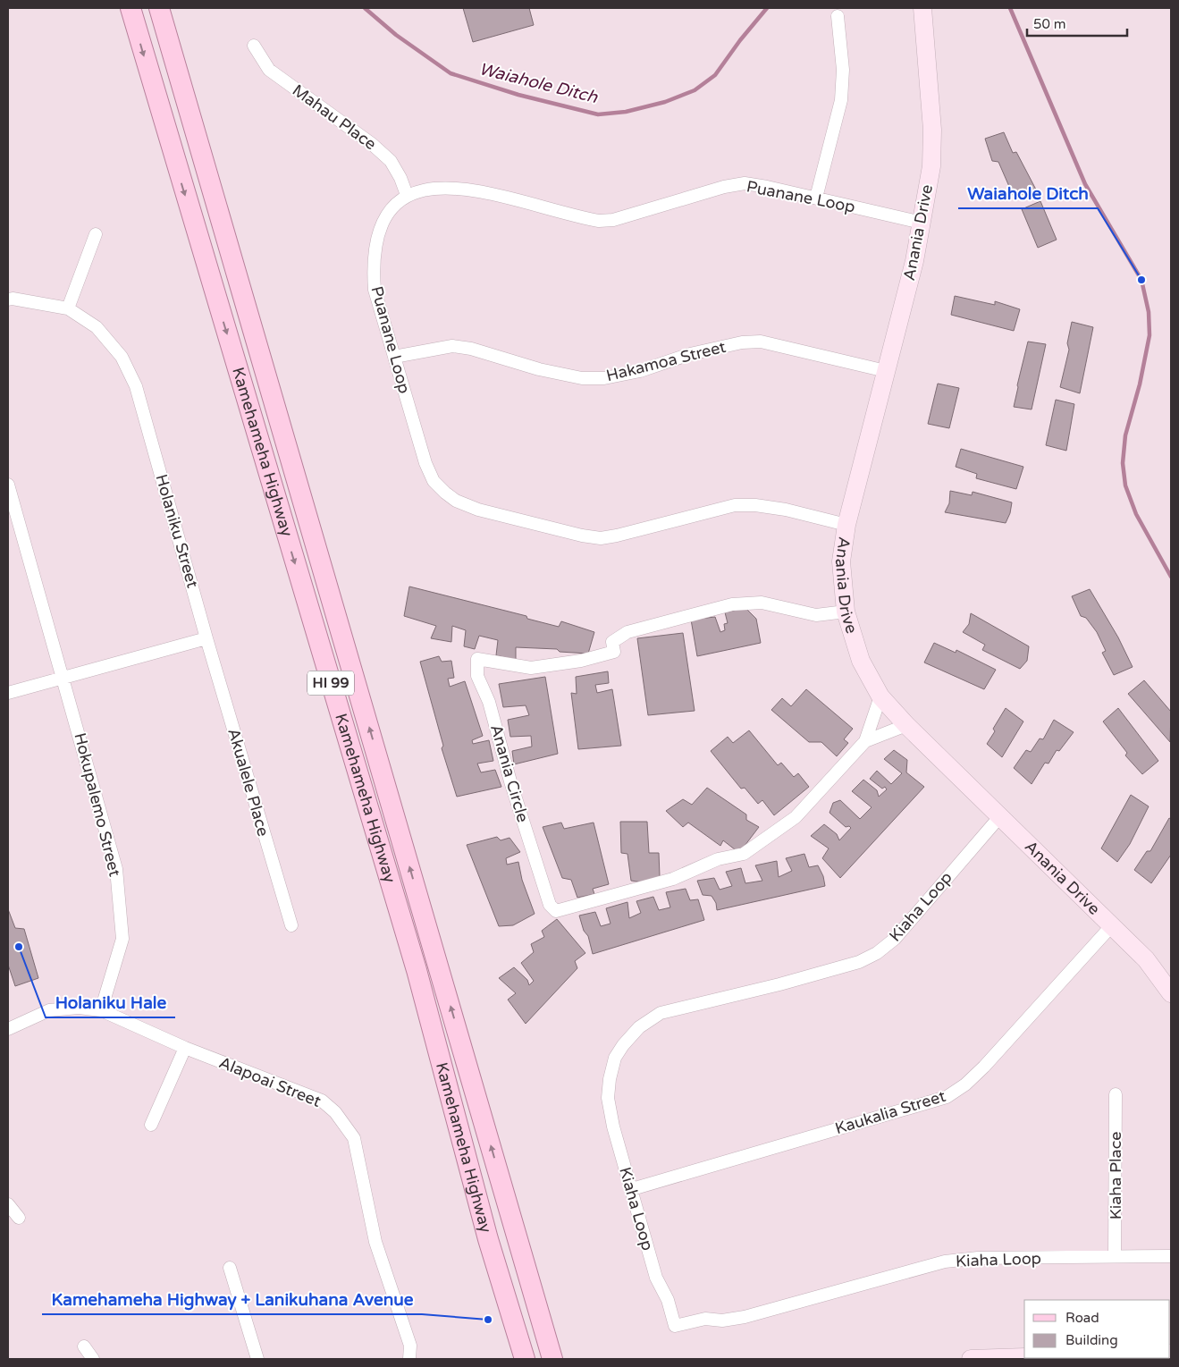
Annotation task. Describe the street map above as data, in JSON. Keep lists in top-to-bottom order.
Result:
{
  "streets": {
    "main road": ["Kamehameha Highway", "HI 99"],
    "street": [
      "Mahau Place",
      "Puanane Loop",
      "Anania Drive",
      "Hakamoa Street",
      "Holaniku Street",
      "Anania Circle",
      "Akualele Place",
      "Hokupalemo Street",
      "Kiaha Loop",
      "Alapoai Street",
      "Kaukalia Street",
      "Kiaha Place"
    ]
  },
  "crossings": [
    ["Mahau Place", "Puanane Loop"],
    ["Puanane Loop", "Anania Drive"],
    ["Puanane Loop", "Hakamoa Street"],
    ["Anania Drive", "Hakamoa Street"],
    ["Anania Drive", "Anania Circle"],
    ["Anania Drive", "Kiaha Loop"],
    ["Anania Drive", "Kaukalia Street"],
    ["Holaniku Street", "Akualele Place"],
    ["Hokupalemo Street", "Alapoai Street"],
    ["Kiaha Loop", "Kaukalia Street"],
    ["Kiaha Loop", "Kiaha Place"]
  ],
  "water": ["Waiahole Ditch"],
  "places": ["Waiahole Ditch", "Holaniku Hale", "Kamehameha Highway + Lanikuhana Avenue"],
  "legend": ["Road", "Building"],
  "scale_bar": "50 m"
}
